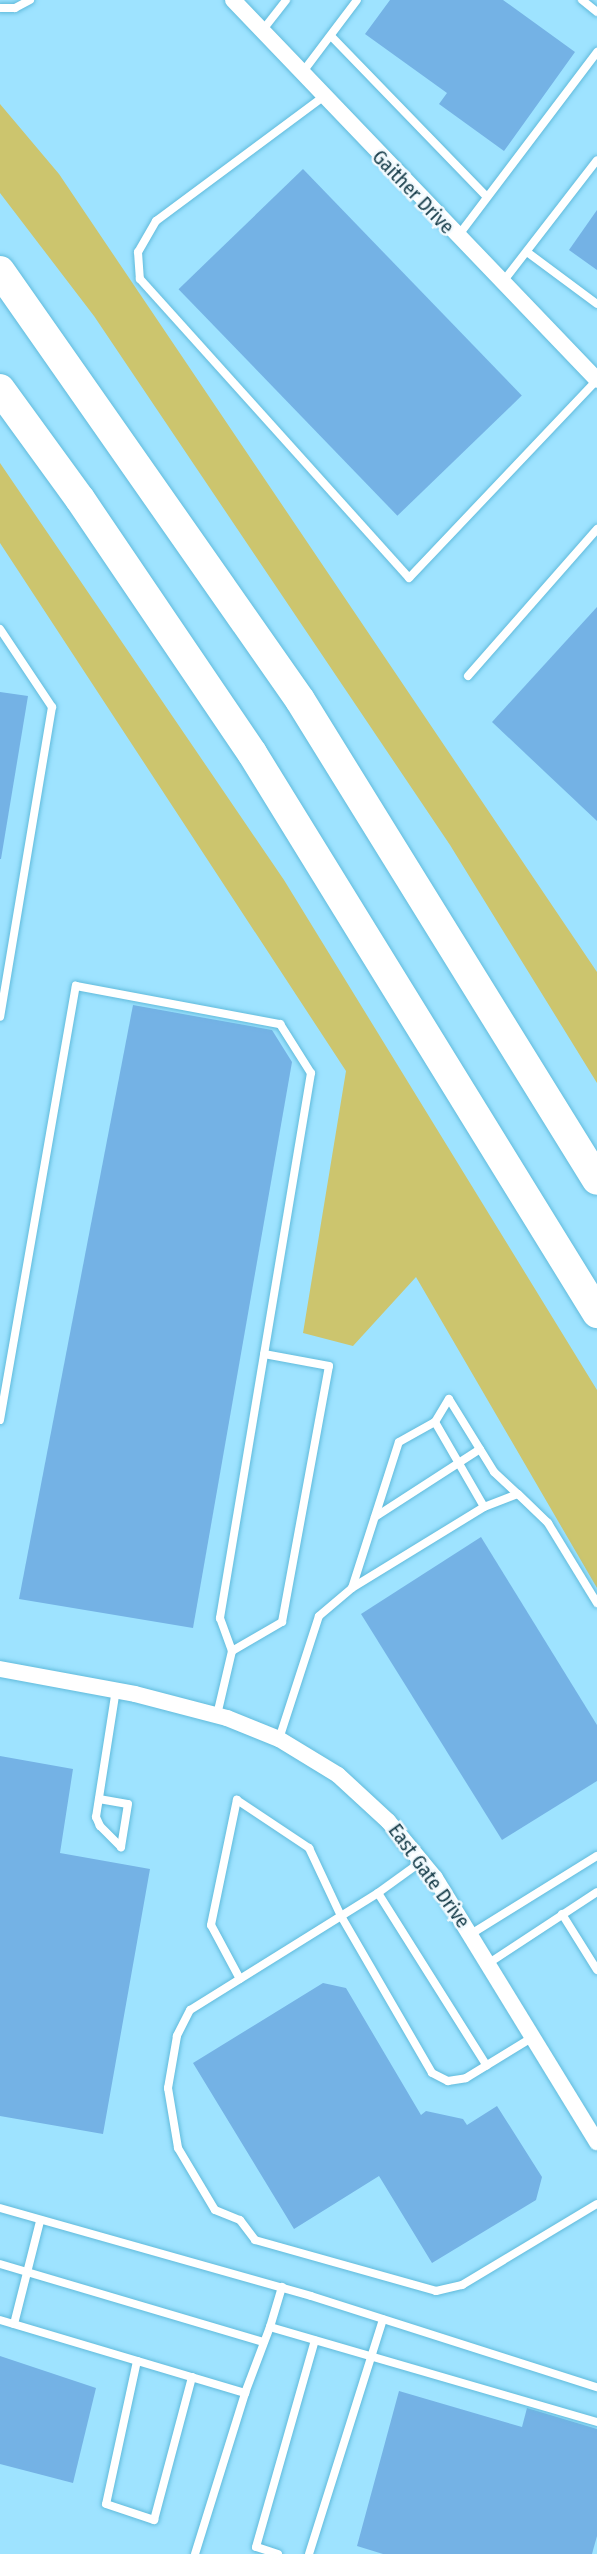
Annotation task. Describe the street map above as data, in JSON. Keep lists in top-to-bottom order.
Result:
{
  "streets": {
    "street": ["Gaither Drive", "East Gate Drive"]
  }
}
